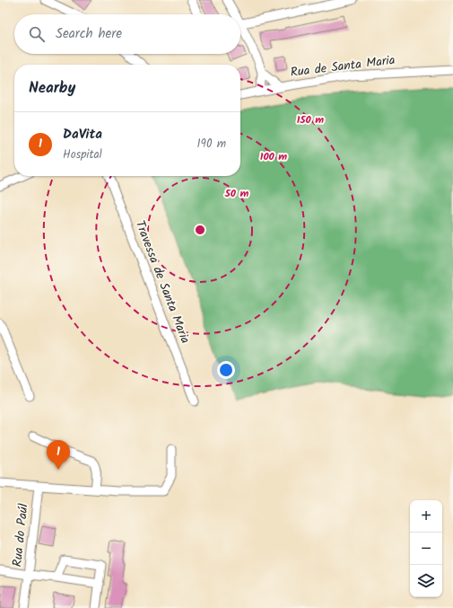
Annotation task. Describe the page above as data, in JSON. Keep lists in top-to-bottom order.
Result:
{
  "streets": {
    "street": ["Rua de Santa Maria", "Travessa de Santa Maria", "Rua do Paúl"]
  },
  "page": {
    "search": "Search here",
    "heading": "Nearby",
    "list": [
      {
        "mark": "1",
        "name": "DaVita",
        "note": "Hospital",
        "value": "190 m"
      }
    ],
    "pins": "1",
    "map_buttons": ["+", "−"]
  },
  "rings": ["150 m", "100 m", "50 m"]
}
